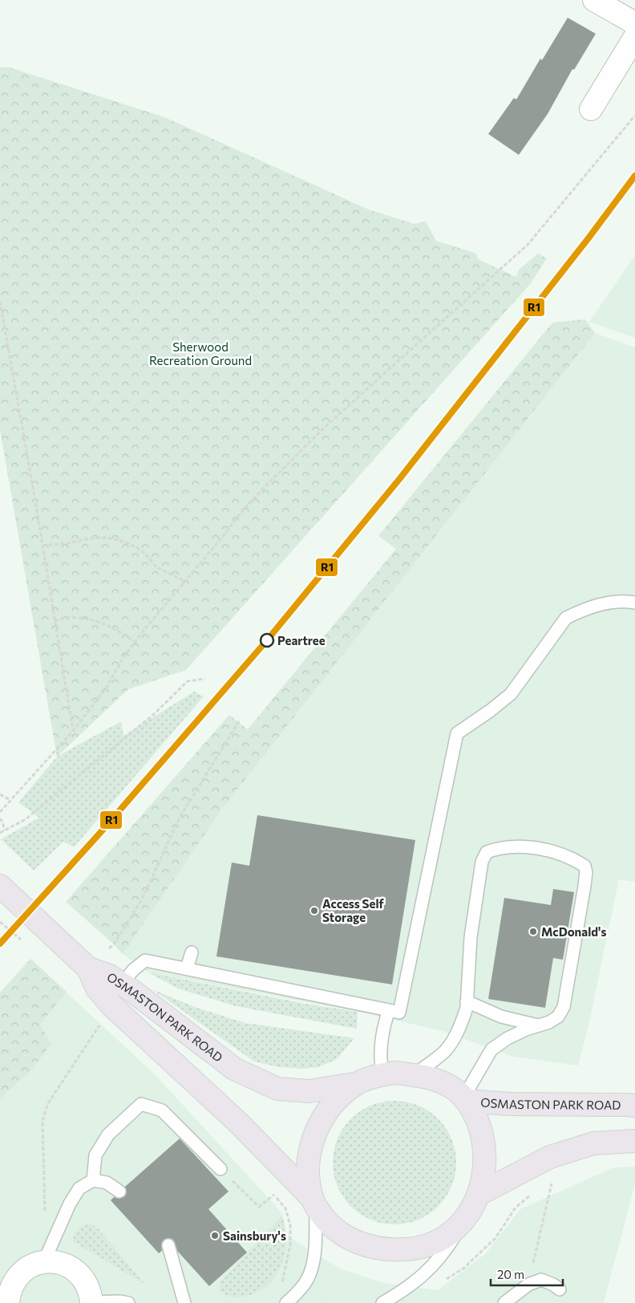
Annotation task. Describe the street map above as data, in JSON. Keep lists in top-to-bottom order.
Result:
{
  "streets": {
    "highway": ["OSMASTON PARK ROAD"]
  },
  "parks": ["Sherwood Recreation Ground"],
  "places": [
    "Peartree",
    "Access Self Storage",
    "McDonald's",
    "Sainsbury's"
  ],
  "lines": ["transit line R1"],
  "scale_bar": "20 m"
}
